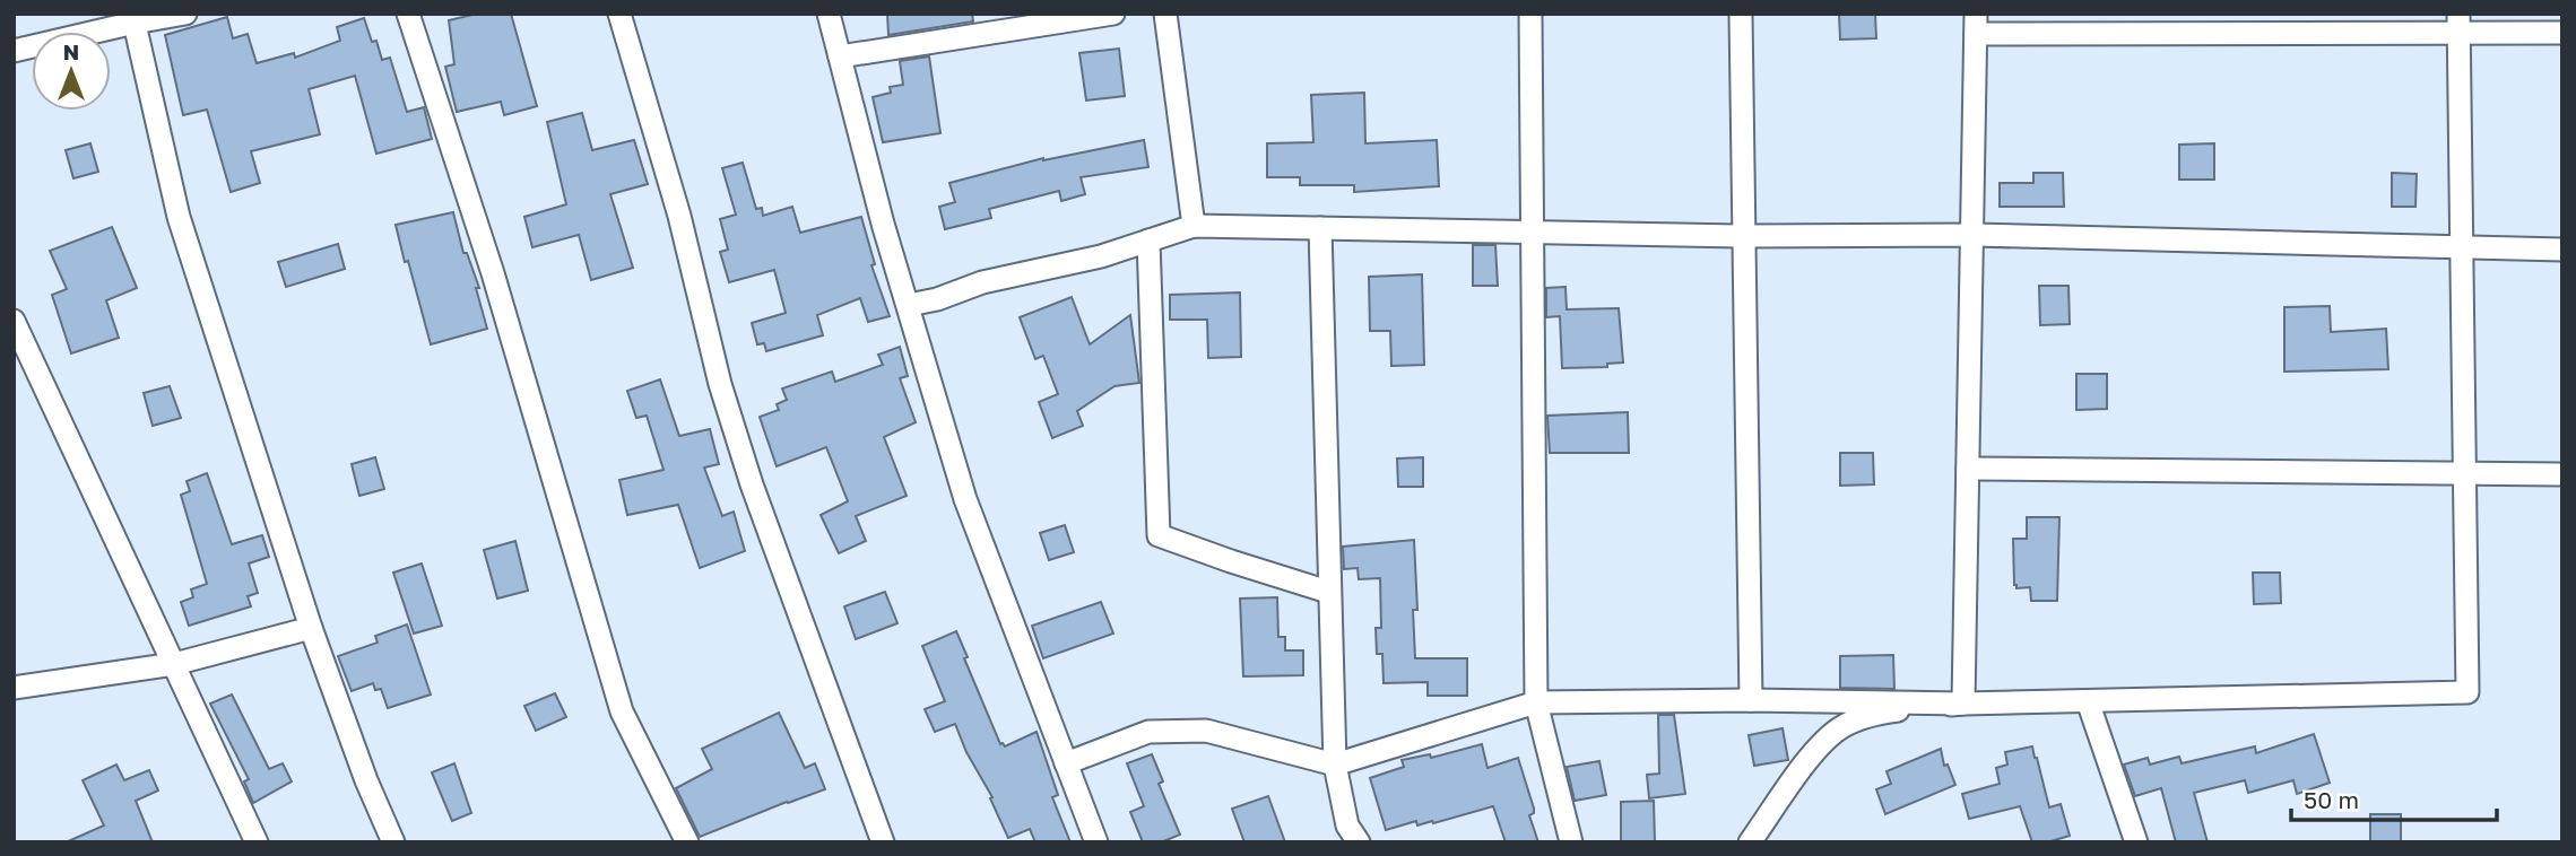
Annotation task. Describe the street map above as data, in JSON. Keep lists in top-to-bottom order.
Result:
{
  "scale_bar": "50 m",
  "north": "top"
}
